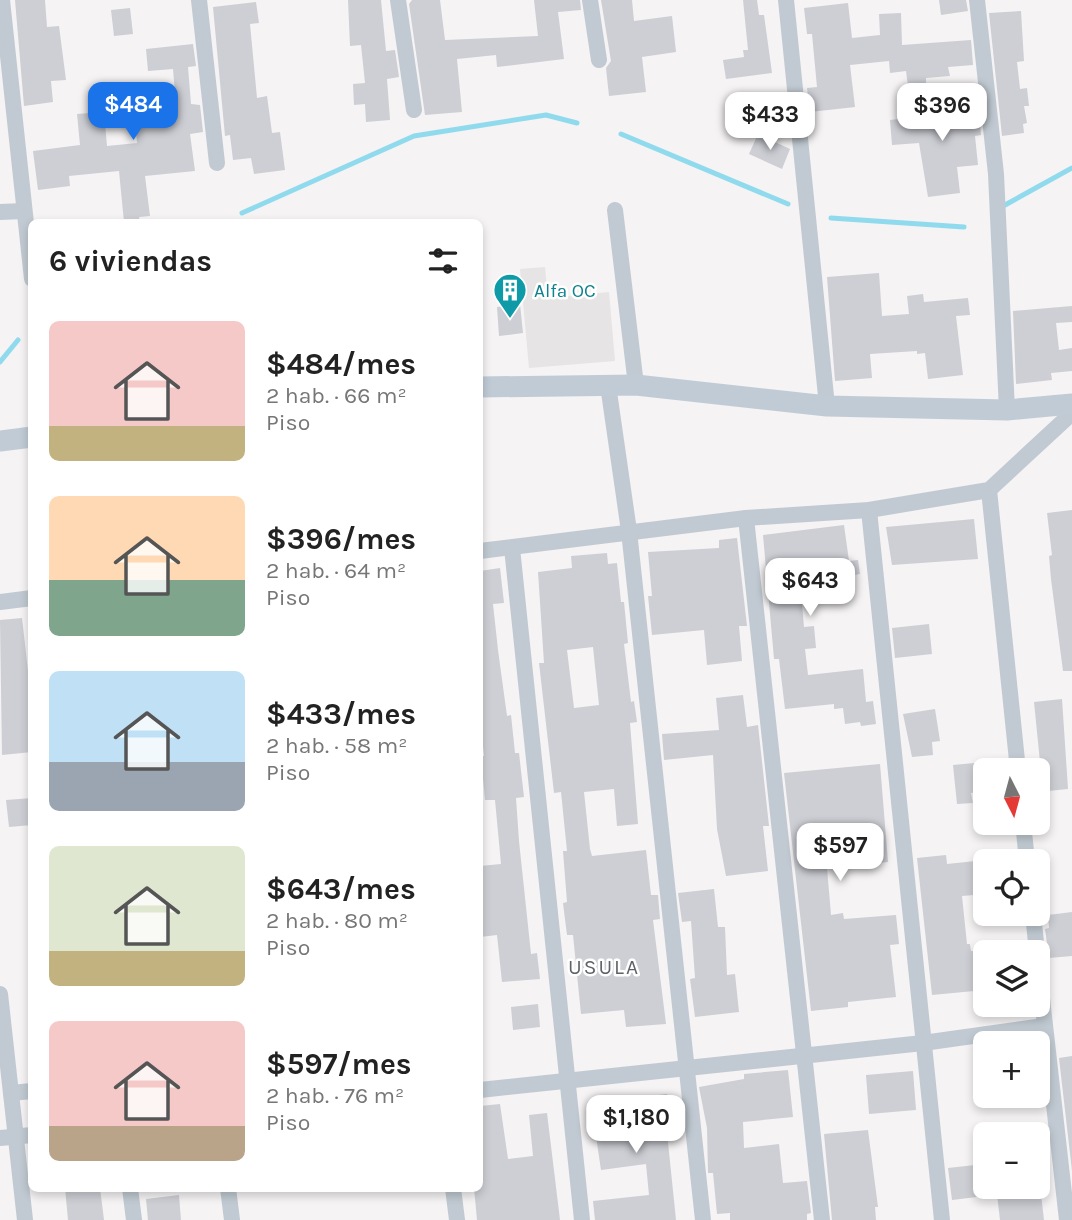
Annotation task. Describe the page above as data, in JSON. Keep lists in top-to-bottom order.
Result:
{
  "districts": ["USULA"],
  "places": {
    "building": ["Alfa OC"]
  },
  "north": "bottom",
  "page": {
    "price": [
      "$484",
      "$396",
      "$433",
      "$643",
      "$597",
      "$1,180"
    ],
    "heading": "6 viviendas",
    "list": [
      {
        "name": "$484/mes",
        "note": "2 hab. · 66 m² · Piso"
      },
      {
        "name": "$396/mes",
        "note": "2 hab. · 64 m² · Piso"
      },
      {
        "name": "$433/mes",
        "note": "2 hab. · 58 m² · Piso"
      },
      {
        "name": "$643/mes",
        "note": "2 hab. · 80 m² · Piso"
      },
      {
        "name": "$597/mes",
        "note": "2 hab. · 76 m² · Piso"
      }
    ],
    "map_buttons": ["+", "−"]
  }
}
